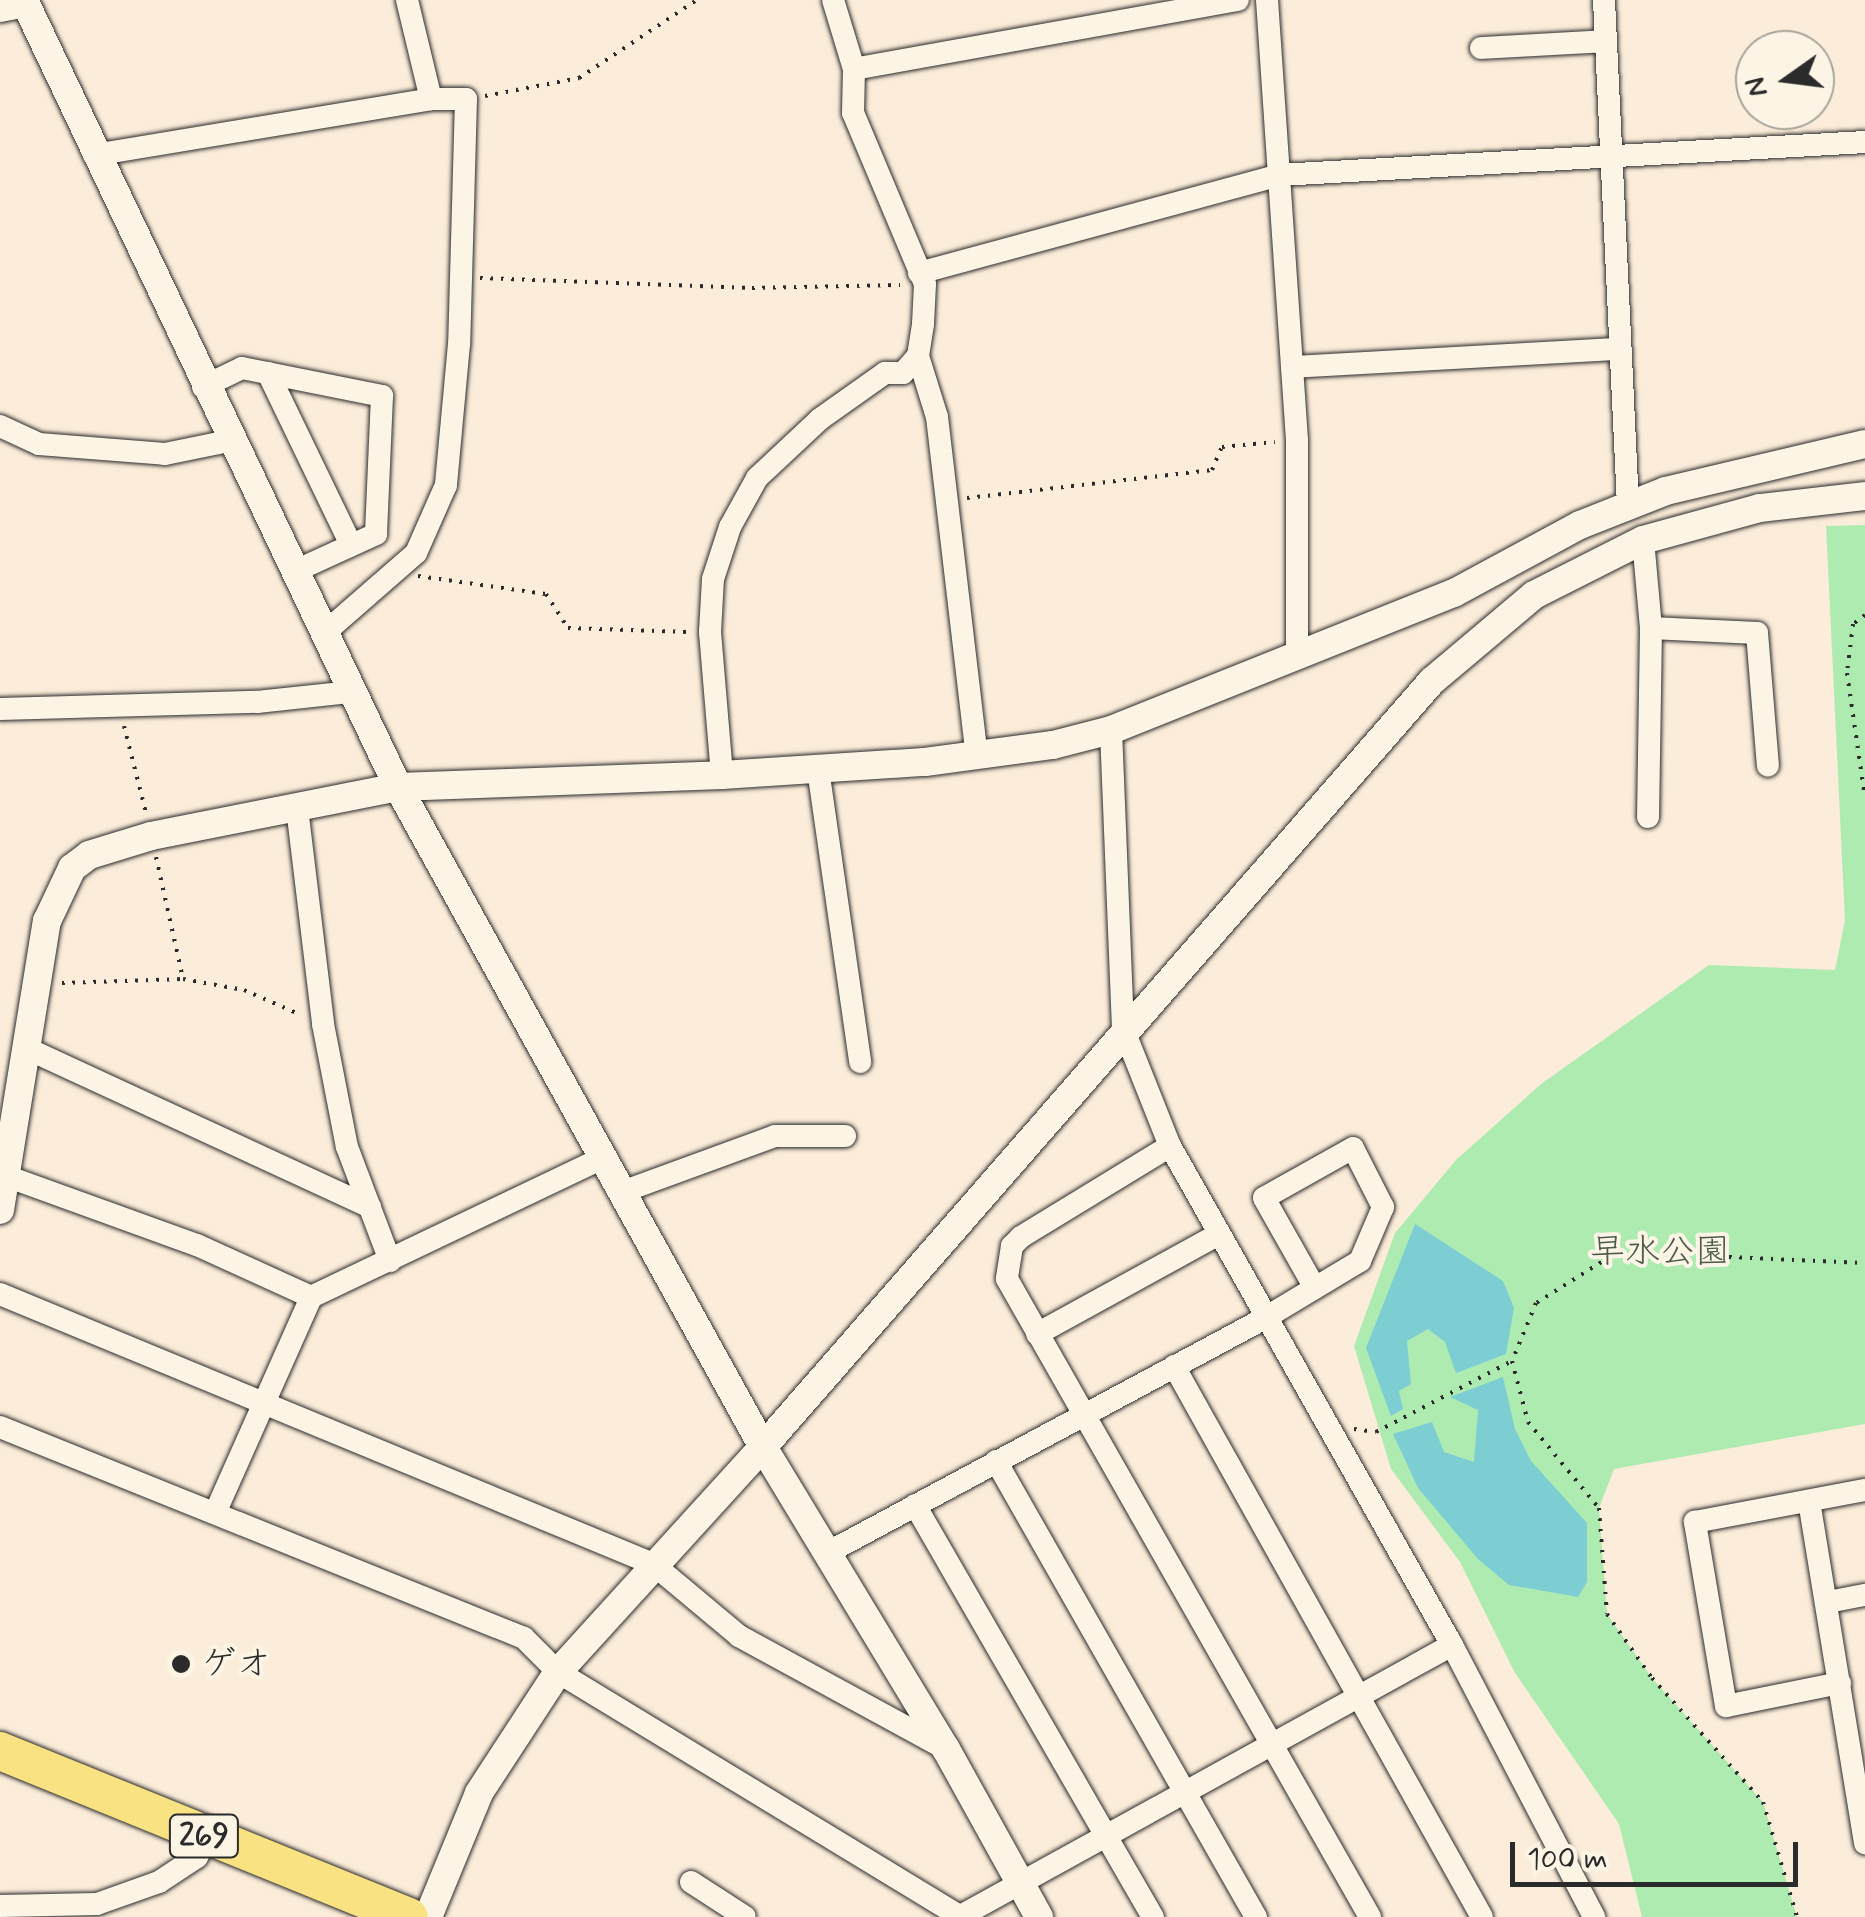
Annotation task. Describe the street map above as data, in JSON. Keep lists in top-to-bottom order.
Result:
{
  "streets": {
    "highway": ["269"]
  },
  "parks": ["早水公園"],
  "places": ["ゲオ"],
  "scale_bar": "100 m",
  "north": "left"
}
